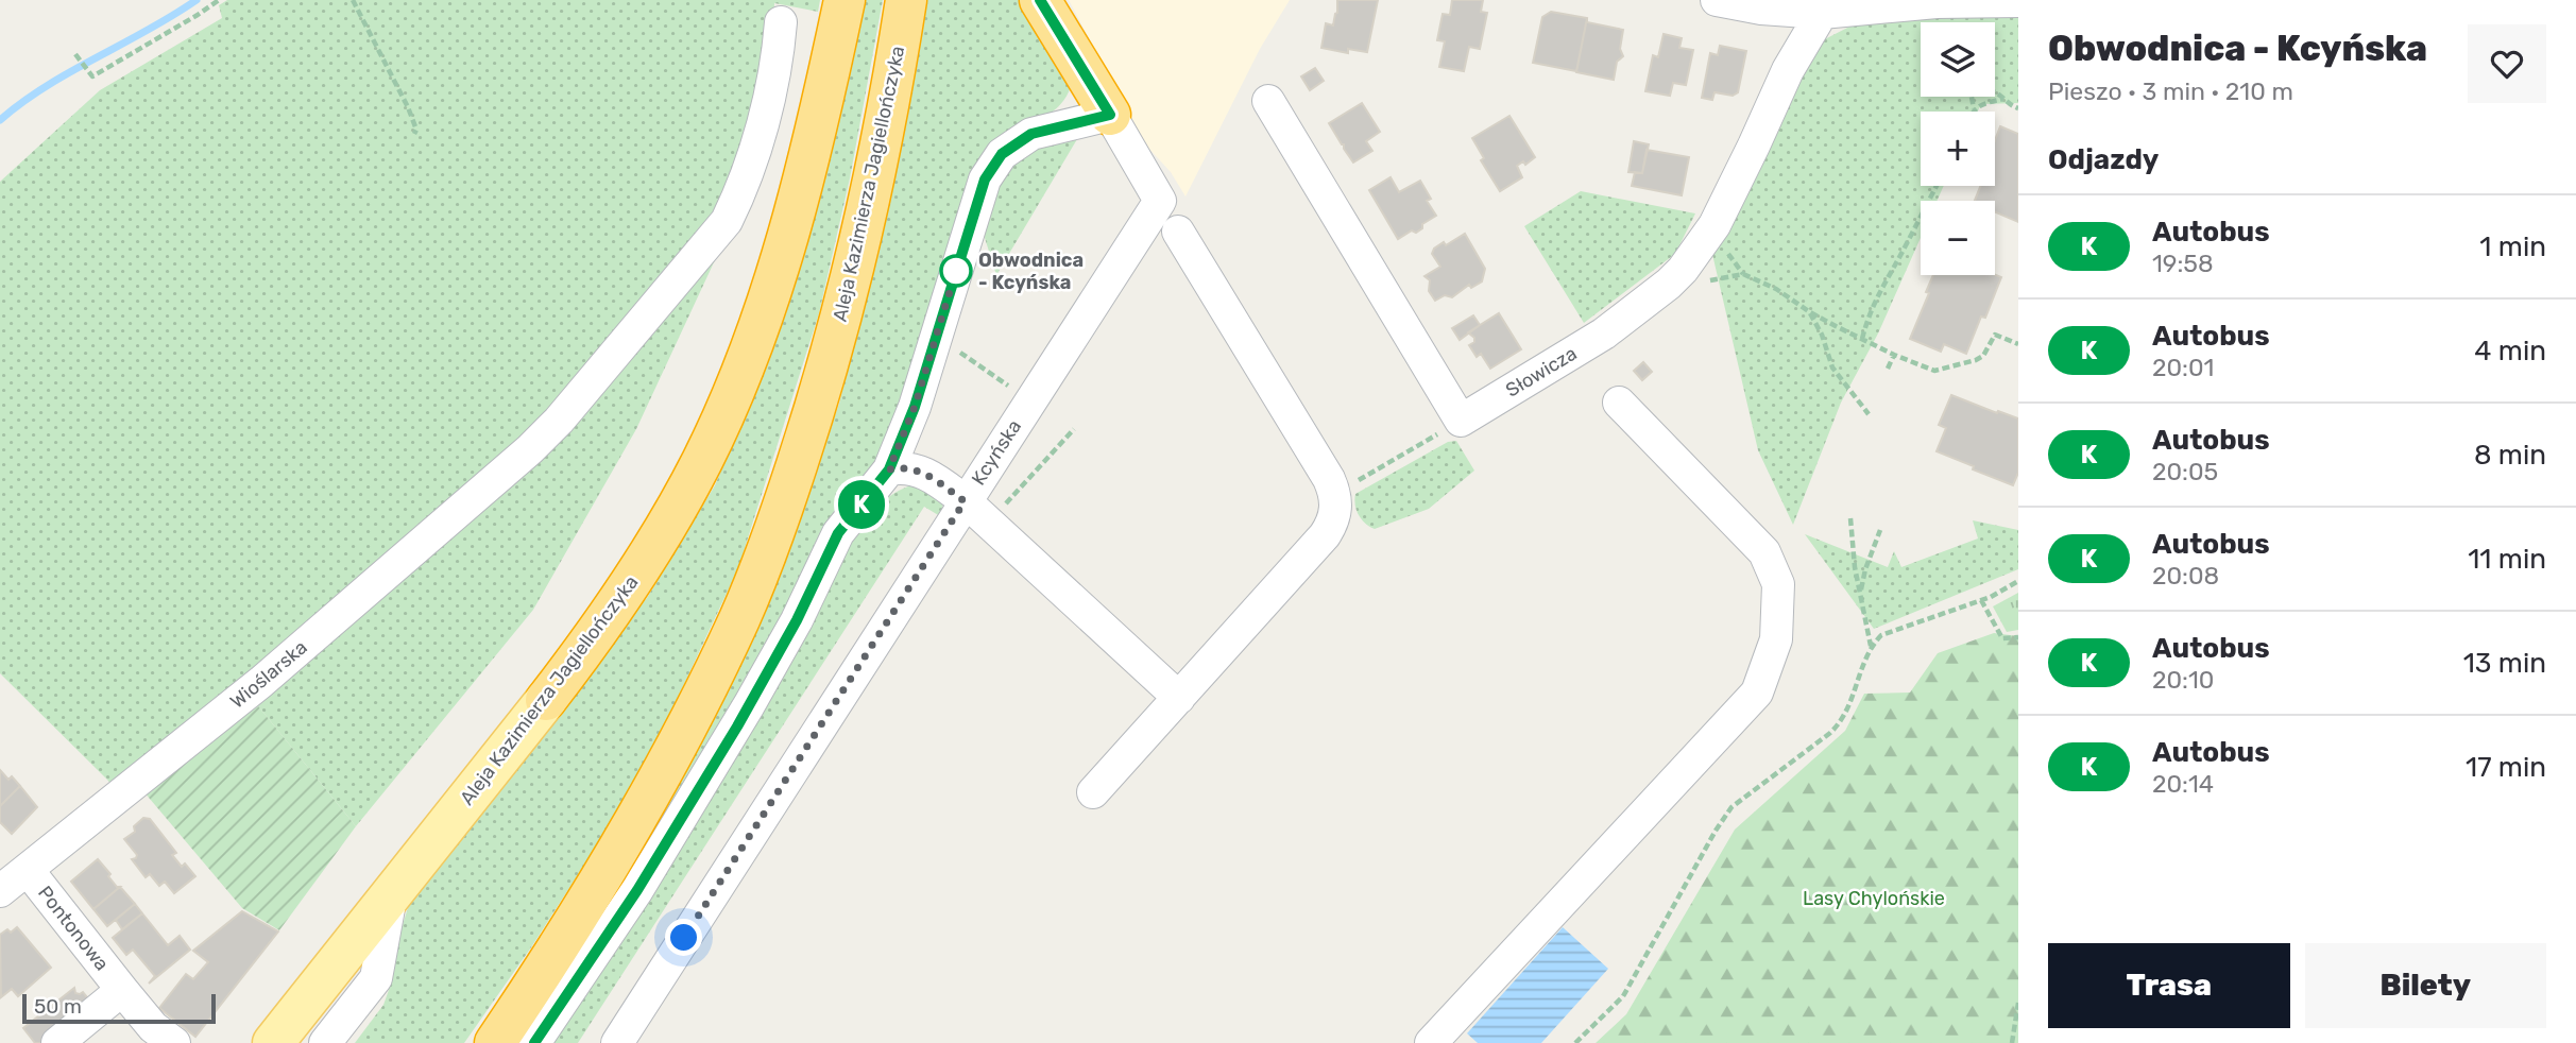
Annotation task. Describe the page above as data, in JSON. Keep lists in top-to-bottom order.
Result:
{
  "streets": {
    "highway": ["Aleja Kazimierza Jagiellończyka"],
    "street": [
      "Słowicza",
      "Kcyńska",
      "Wioślarska",
      "Pontonowa"
    ]
  },
  "crossings": [
    ["Wioślarska", "Pontonowa"]
  ],
  "parks": ["Lasy Chylońskie"],
  "places": ["Obwodnica - Kcyńska"],
  "lines": ["bus line K"],
  "scale_bar": "50 m",
  "page": {
    "on_map": "K",
    "heading": [
      ["Obwodnica - Kcyńska", "Pieszo · 3 min · 210 m"],
      "Odjazdy"
    ],
    "map_buttons": ["+", "−"],
    "list": [
      {
        "mark": "K",
        "name": "Autobus",
        "note": "19:58",
        "value": "1 min"
      },
      {
        "mark": "K",
        "name": "Autobus",
        "note": "20:01",
        "value": "4 min"
      },
      {
        "mark": "K",
        "name": "Autobus",
        "note": "20:05",
        "value": "8 min"
      },
      {
        "mark": "K",
        "name": "Autobus",
        "note": "20:08",
        "value": "11 min"
      },
      {
        "mark": "K",
        "name": "Autobus",
        "note": "20:10",
        "value": "13 min"
      },
      {
        "mark": "K",
        "name": "Autobus",
        "note": "20:14",
        "value": "17 min"
      }
    ],
    "buttons": ["Trasa", "Bilety"],
    "scale": "50 m"
  }
}
